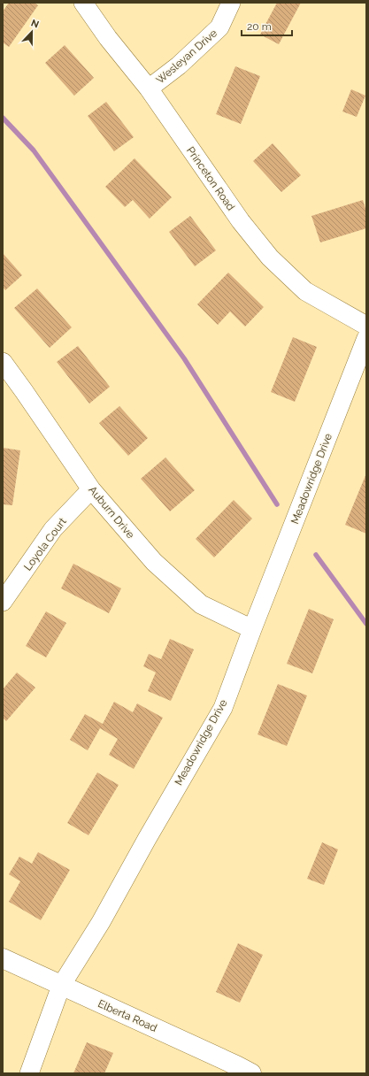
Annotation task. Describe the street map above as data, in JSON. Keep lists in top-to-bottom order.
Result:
{
  "streets": {
    "street": [
      "Wesleyan Drive",
      "Princeton Road",
      "Meadowridge Drive",
      "Auburn Drive",
      "Loyola Court",
      "Elberta Road"
    ]
  },
  "crossings": [
    ["Wesleyan Drive", "Princeton Road"],
    ["Meadowridge Drive", "Auburn Drive"],
    ["Meadowridge Drive", "Elberta Road"],
    ["Auburn Drive", "Loyola Court"]
  ],
  "scale_bar": "20 m",
  "north": "top"
}
